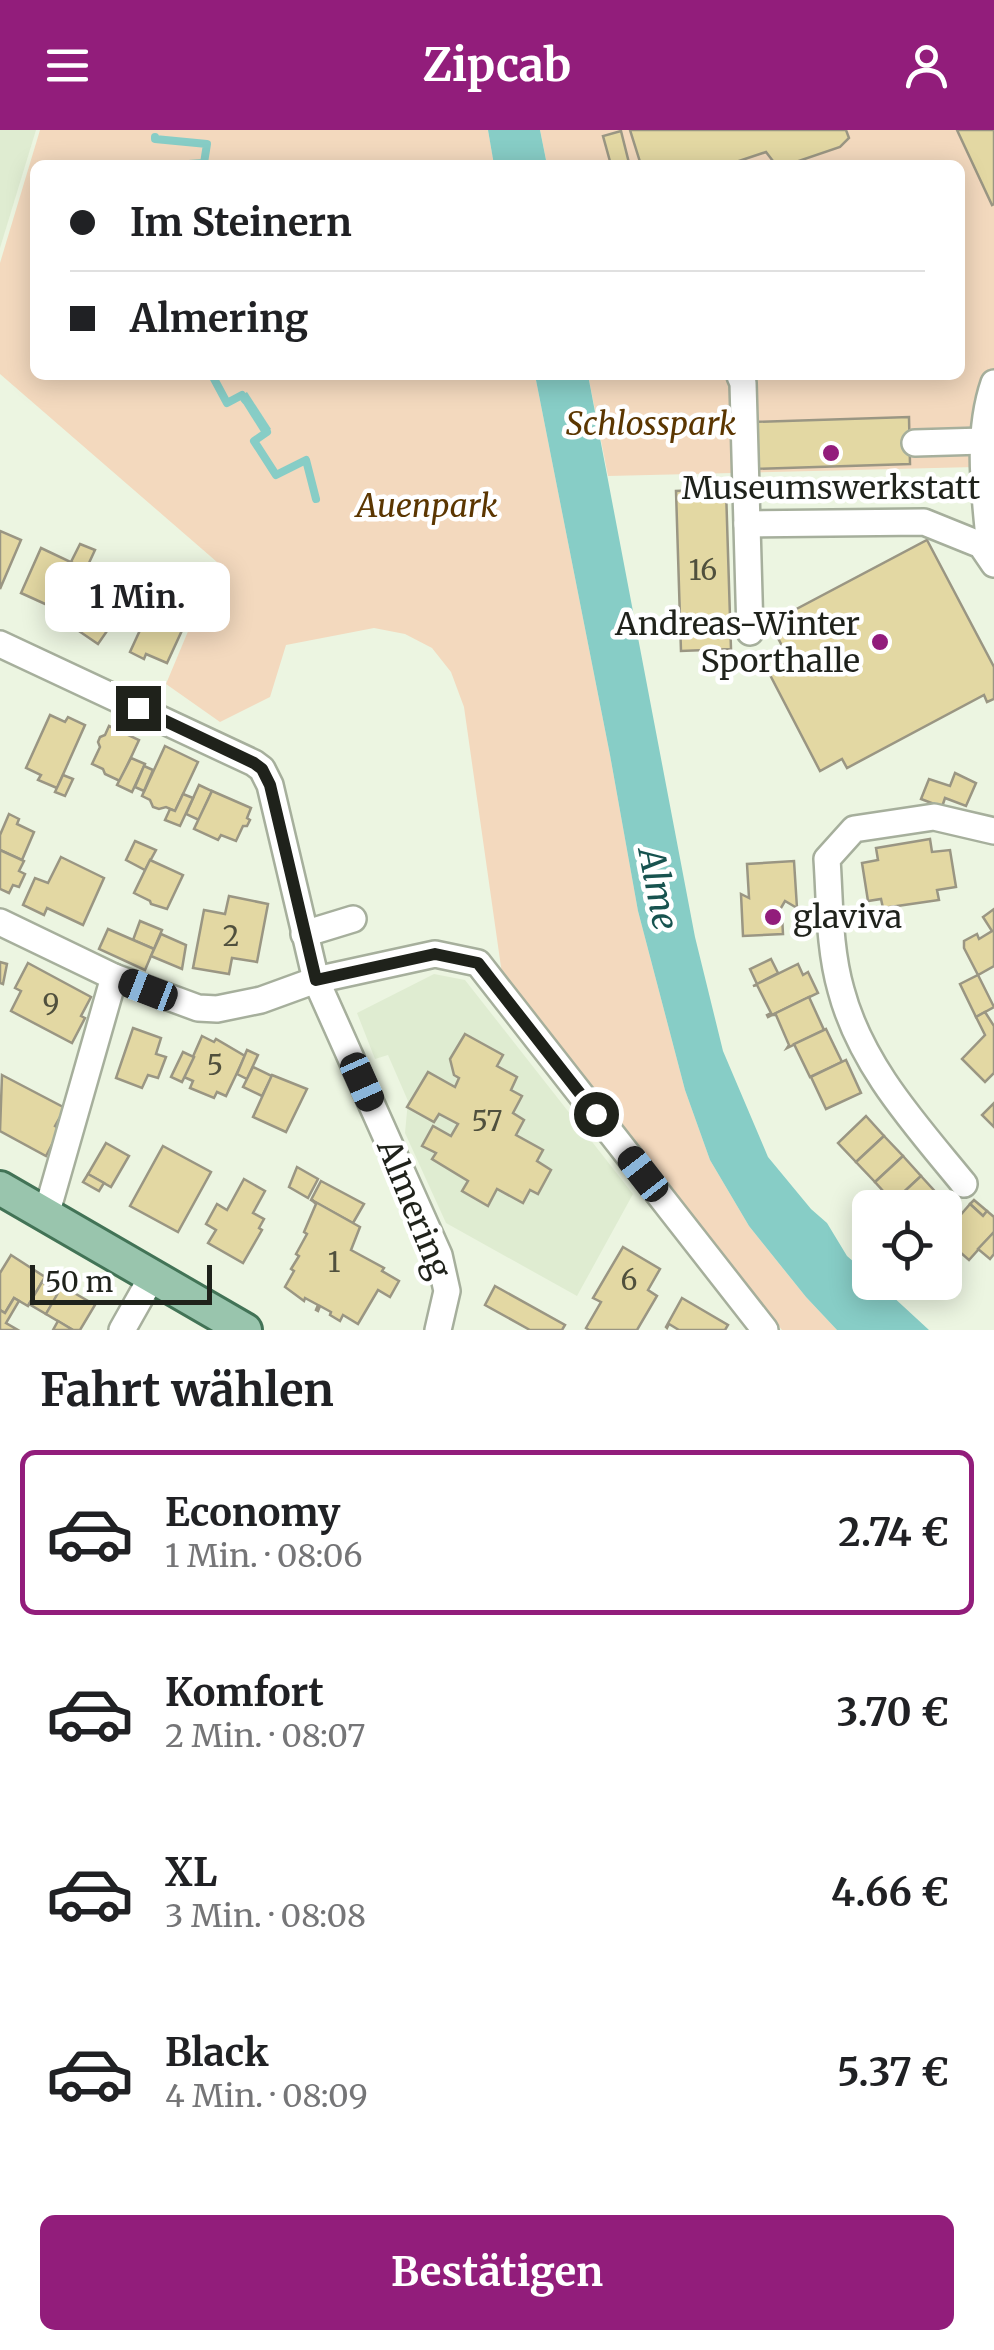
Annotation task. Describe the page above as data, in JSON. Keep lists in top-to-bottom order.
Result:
{
  "streets": {
    "street": ["Almering"]
  },
  "water": ["Alme"],
  "parks": ["Schlosspark", "Auenpark"],
  "places": ["Museumswerkstatt", "Andreas-Winter Sporthalle", "glaviva"],
  "house_numbers": [
    "16",
    "2",
    "9",
    "5",
    "57",
    "1",
    "6"
  ],
  "scale_bar": "50 m",
  "page": {
    "header": "Zipcab",
    "banner": ["Im Steinern", "Almering"],
    "bubble": "1 Min.",
    "scale": "50 m",
    "heading": "Fahrt wählen",
    "list": [
      {
        "name": "Economy",
        "note": "1 Min. · 08:06",
        "value": "2.74 €"
      },
      {
        "name": "Komfort",
        "note": "2 Min. · 08:07",
        "value": "3.70 €"
      },
      {
        "name": "XL",
        "note": "3 Min. · 08:08",
        "value": "4.66 €"
      },
      {
        "name": "Black",
        "note": "4 Min. · 08:09",
        "value": "5.37 €"
      }
    ],
    "buttons": "Bestätigen"
  }
}
